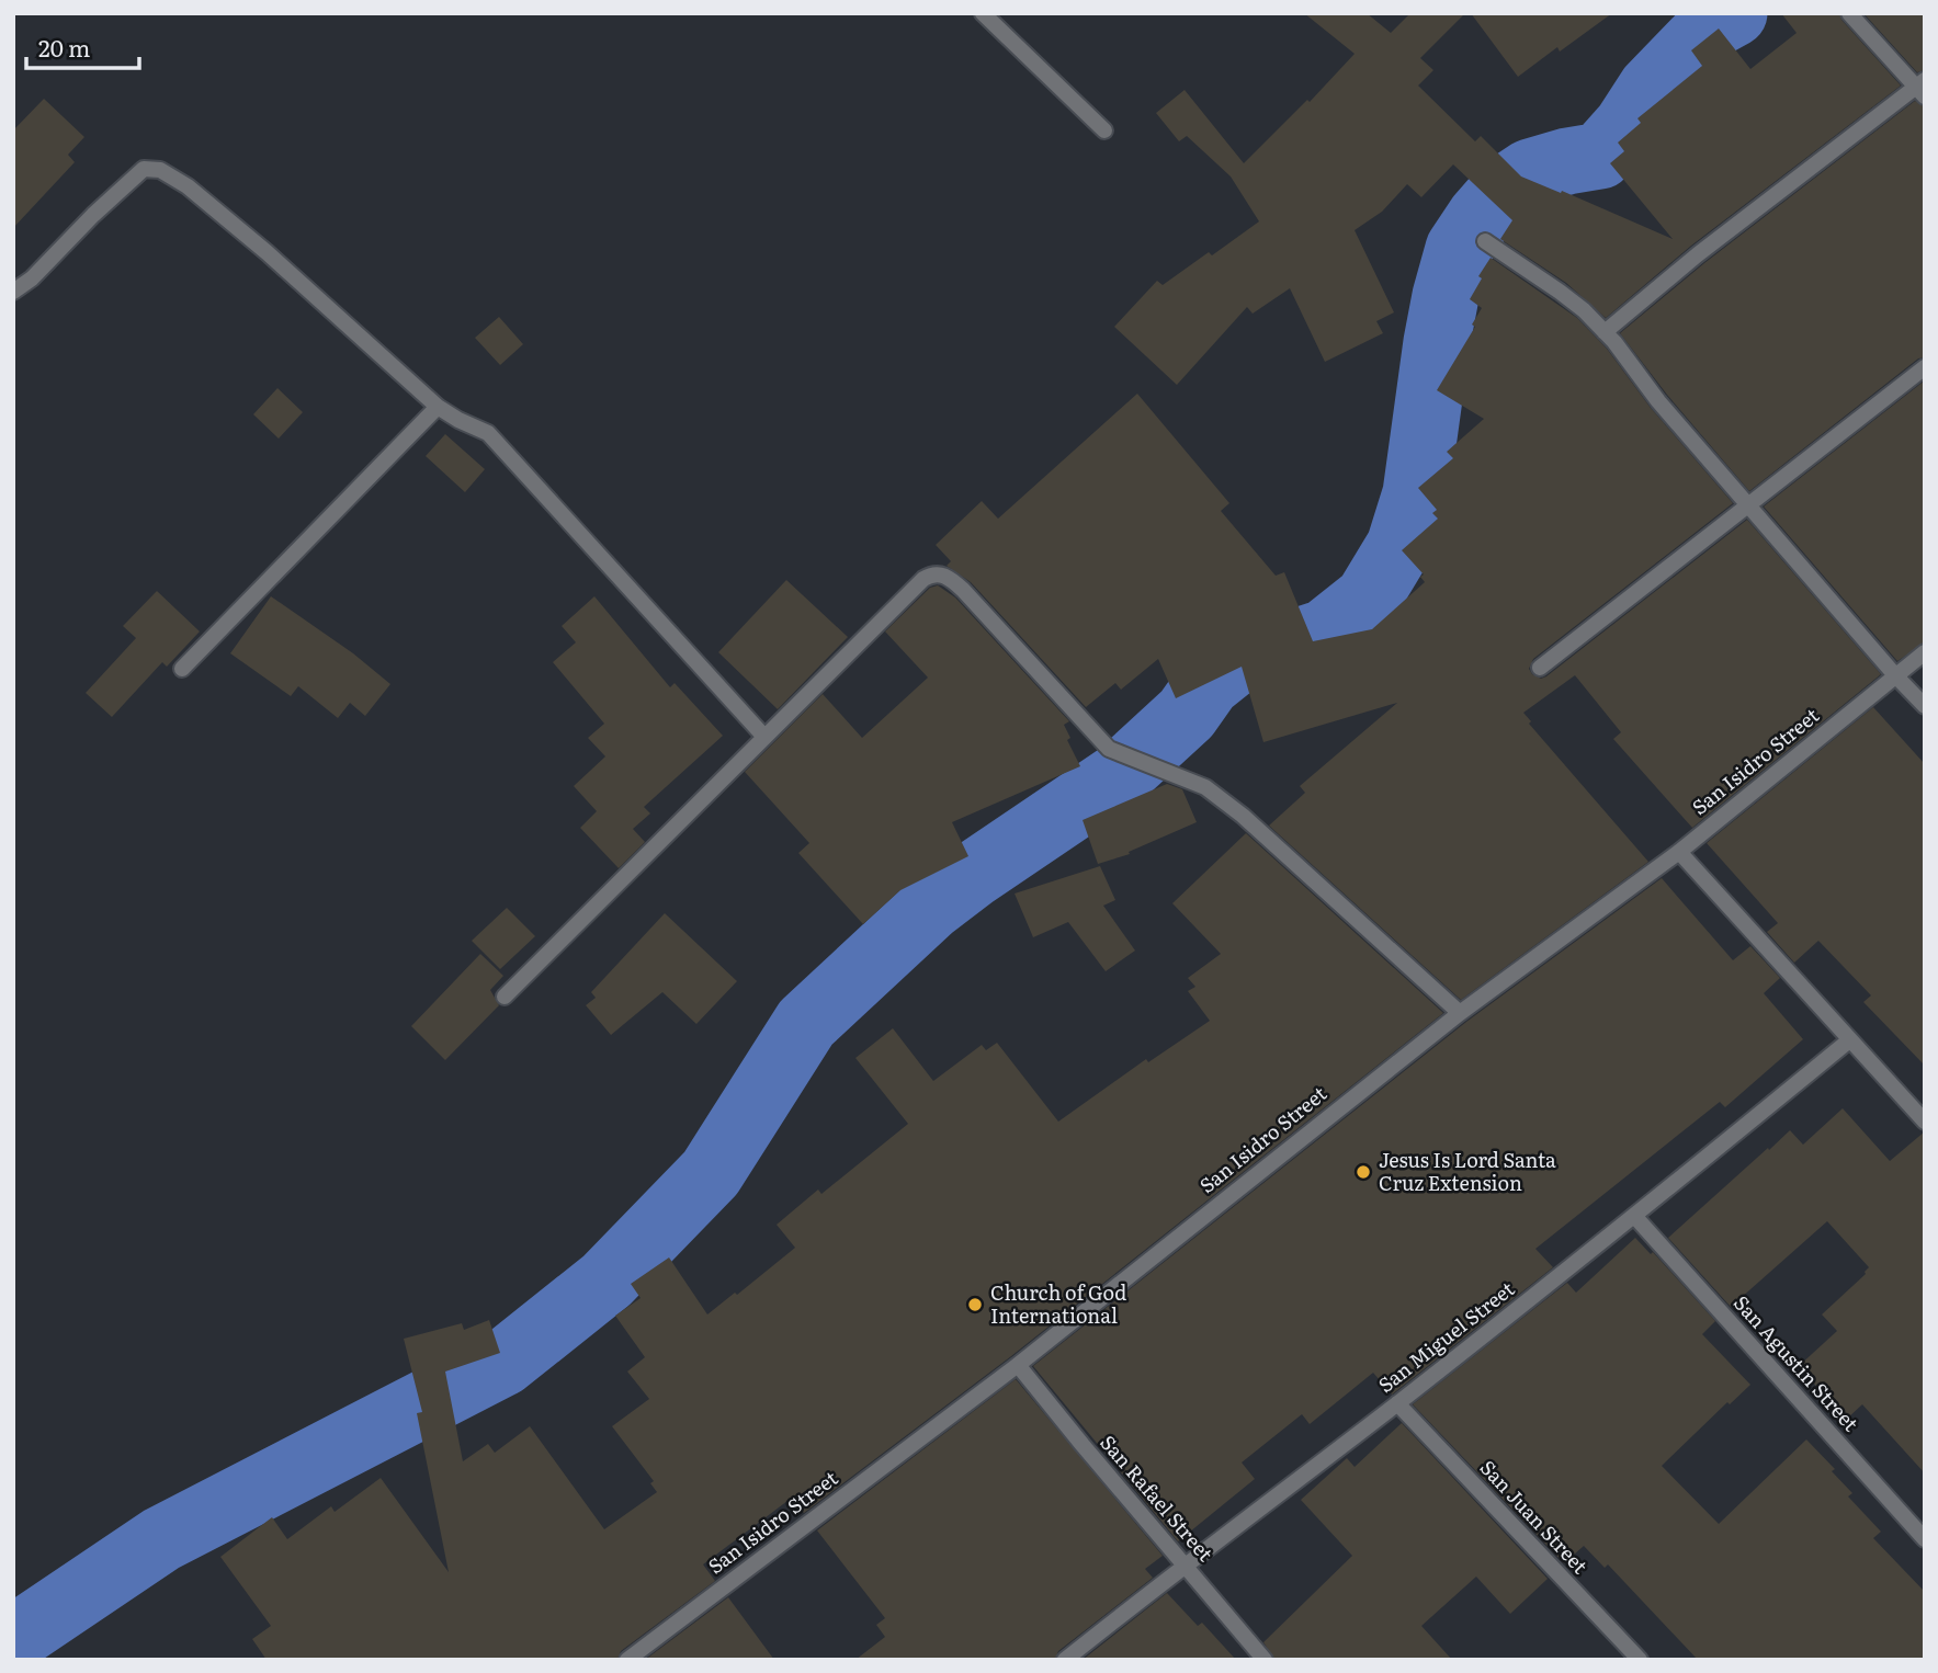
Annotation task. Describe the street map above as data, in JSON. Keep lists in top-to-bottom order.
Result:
{
  "streets": {
    "street": [
      "San Isidro Street",
      "San Miguel Street",
      "San Agustin Street",
      "San Rafael Street",
      "San Juan Street"
    ]
  },
  "crossings": [
    ["San Isidro Street", "San Rafael Street"],
    ["San Miguel Street", "San Agustin Street"],
    ["San Miguel Street", "San Rafael Street"],
    ["San Miguel Street", "San Juan Street"]
  ],
  "places": ["Jesus Is Lord Santa Cruz Extension", "Church of God International"],
  "scale_bar": "20 m"
}
